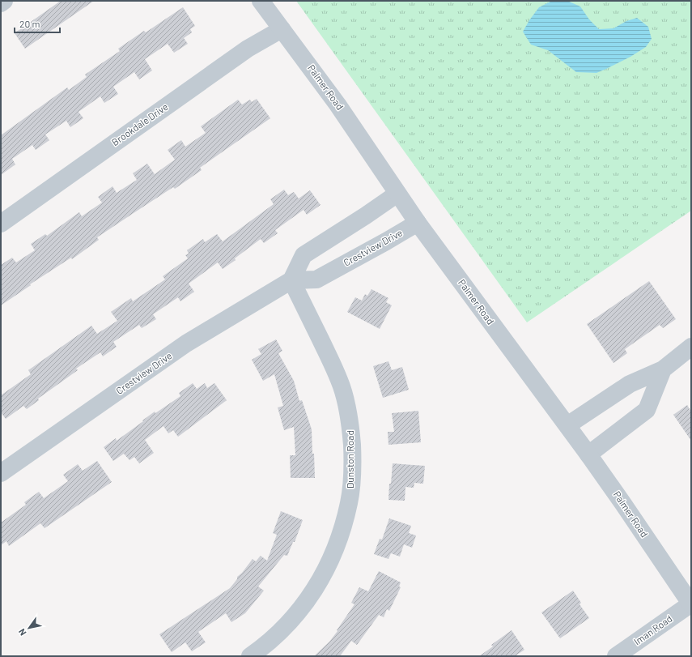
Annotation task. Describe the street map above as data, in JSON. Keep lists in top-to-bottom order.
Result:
{
  "streets": {
    "street": [
      "Palmer Road",
      "Brookdale Drive",
      "Crestview Drive",
      "Dunston Road",
      "Iman Road"
    ]
  },
  "crossings": [
    ["Palmer Road", "Brookdale Drive"],
    ["Palmer Road", "Crestview Drive"],
    ["Palmer Road", "Iman Road"],
    ["Crestview Drive", "Dunston Road"]
  ],
  "scale_bar": "20 m",
  "north": "bottom left"
}
